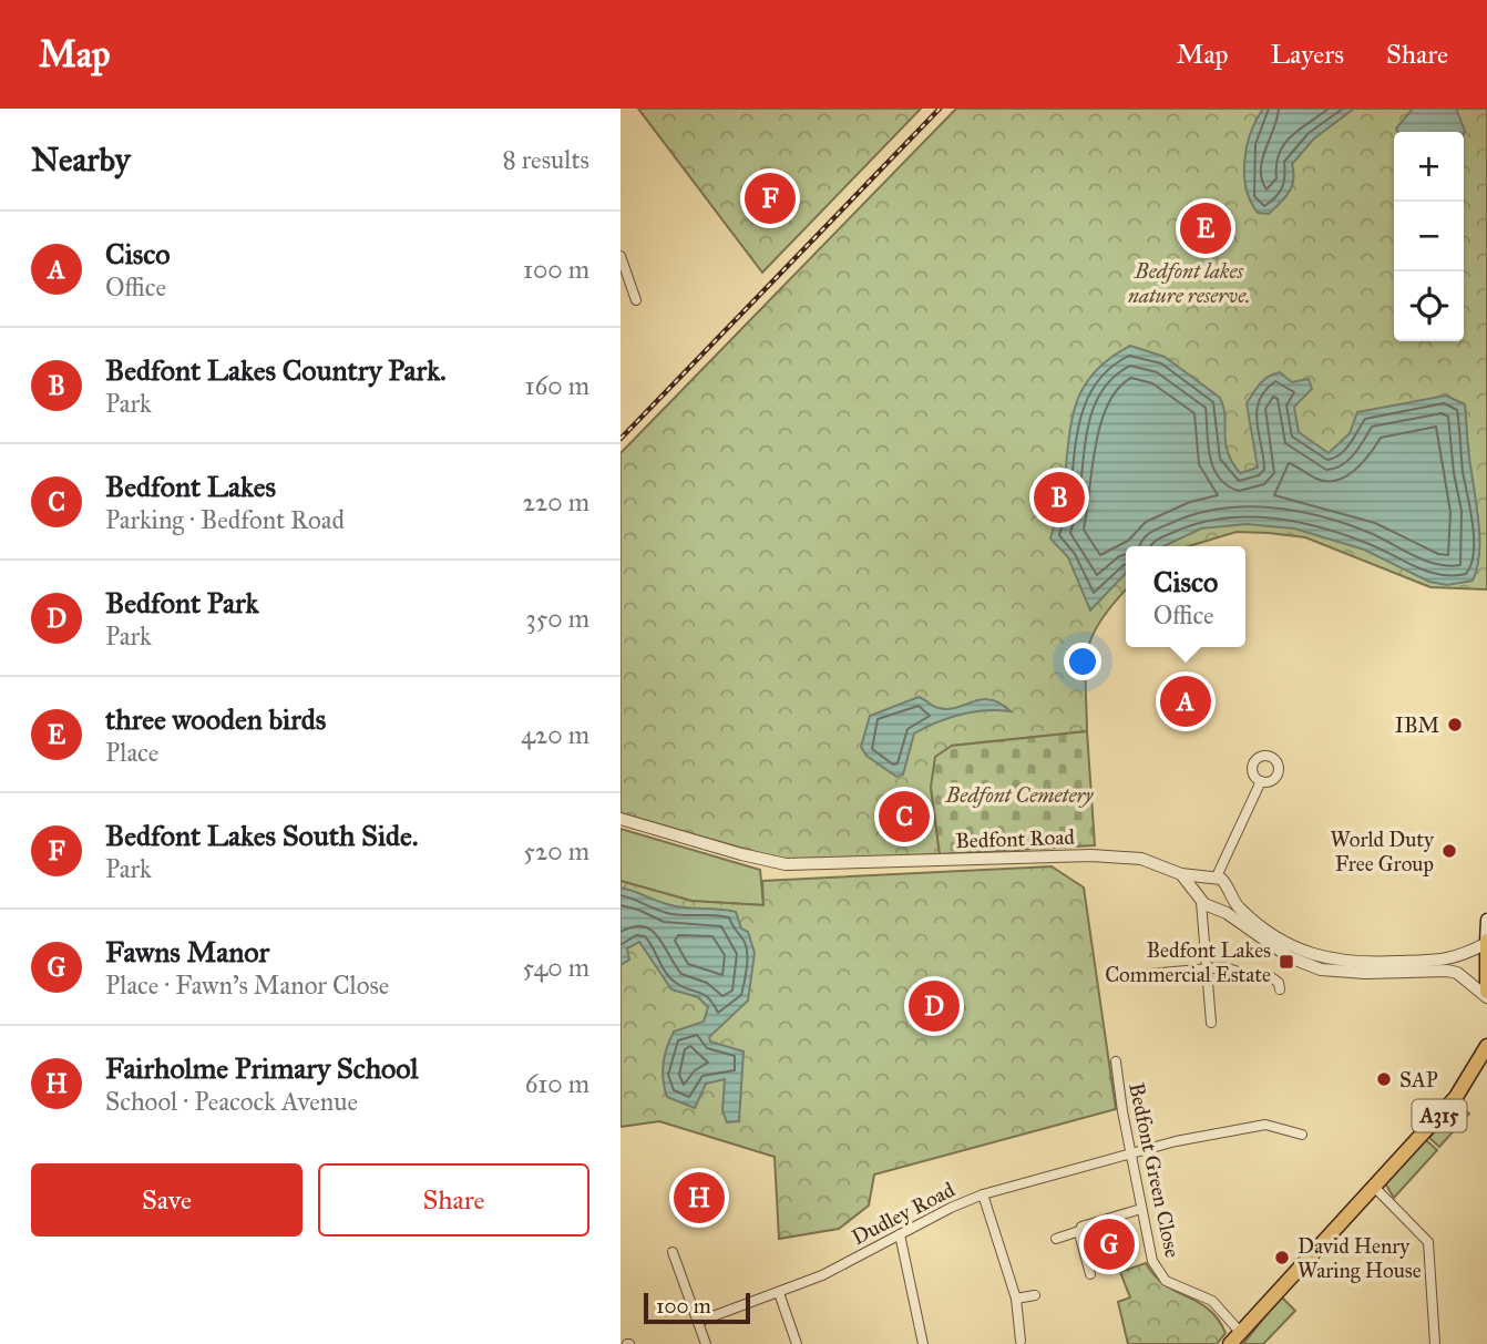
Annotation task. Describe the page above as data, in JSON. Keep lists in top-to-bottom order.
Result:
{
  "streets": {
    "main road": ["A315"],
    "street": ["Bedfont Road", "Bedfont Green Close", "Dudley Road"]
  },
  "crossings": [
    ["A315", "Bedfont Green Close"],
    ["Bedfont Green Close", "Dudley Road"]
  ],
  "parks": ["Bedfont lakes nature reserve.", "Bedfont Cemetery"],
  "places": {
    "other": [
      "IBM",
      "World Duty Free Group",
      "SAP",
      "David Henry Waring House"
    ],
    "transit": ["Bedfont Lakes Commercial Estate"]
  },
  "scale_bar": "100 m",
  "page": {
    "header": "Map",
    "nav": ["Map", "Layers", "Share"],
    "heading": ["Nearby", "8 results"],
    "map_buttons": ["+", "−"],
    "pins": [
      "F",
      "E",
      "B",
      "A",
      "C",
      "D",
      "H",
      "G"
    ],
    "list": [
      {
        "mark": "A",
        "name": "Cisco",
        "note": "Office",
        "value": "100 m"
      },
      {
        "mark": "B",
        "name": "Bedfont Lakes Country Park.",
        "note": "Park",
        "value": "160 m"
      },
      {
        "mark": "C",
        "name": "Bedfont Lakes",
        "note": "Parking · Bedfont Road",
        "value": "220 m"
      },
      {
        "mark": "D",
        "name": "Bedfont Park",
        "note": "Park",
        "value": "350 m"
      },
      {
        "mark": "E",
        "name": "three wooden birds",
        "note": "Place",
        "value": "420 m"
      },
      {
        "mark": "F",
        "name": "Bedfont Lakes South Side.",
        "note": "Park",
        "value": "520 m"
      },
      {
        "mark": "G",
        "name": "Fawns Manor",
        "note": "Place · Fawn's Manor Close",
        "value": "540 m"
      },
      {
        "mark": "H",
        "name": "Fairholme Primary School",
        "note": "School · Peacock Avenue",
        "value": "610 m"
      }
    ],
    "popup": ["Cisco", "Office"],
    "buttons": ["Save", "Share"],
    "scale": "100 m"
  }
}
